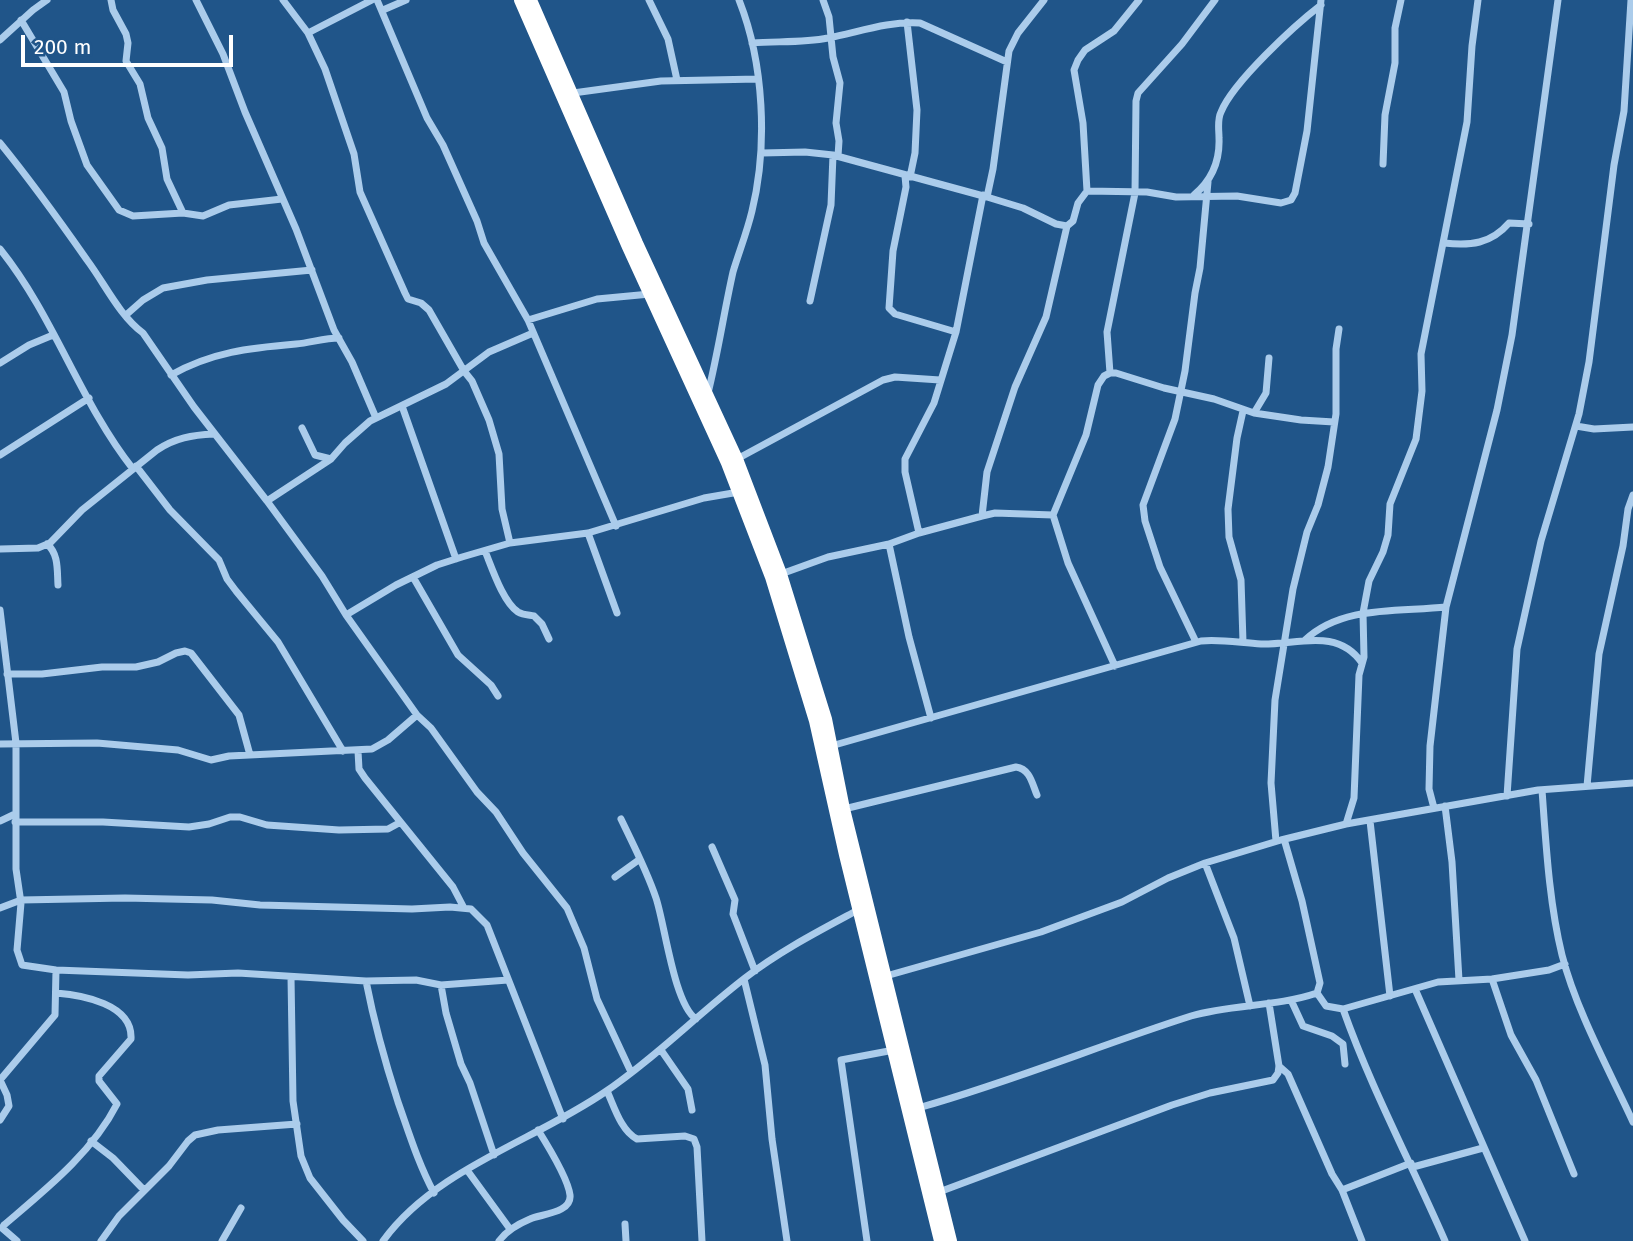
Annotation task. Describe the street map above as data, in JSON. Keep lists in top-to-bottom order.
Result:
{
  "scale_bar": "200 m"
}
